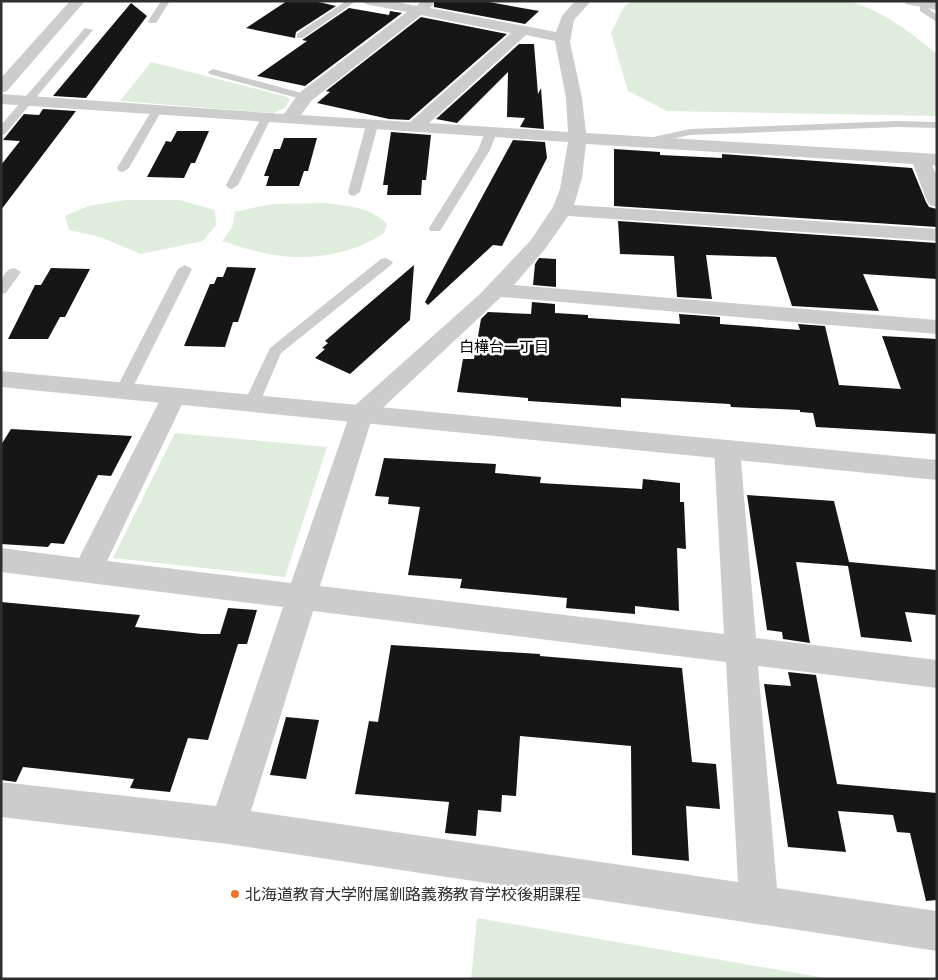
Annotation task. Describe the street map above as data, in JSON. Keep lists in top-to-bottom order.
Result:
{
  "districts": ["白樺台一丁目"],
  "places": ["北海道教育大学附属釧路義務教育学校後期課程"]
}
